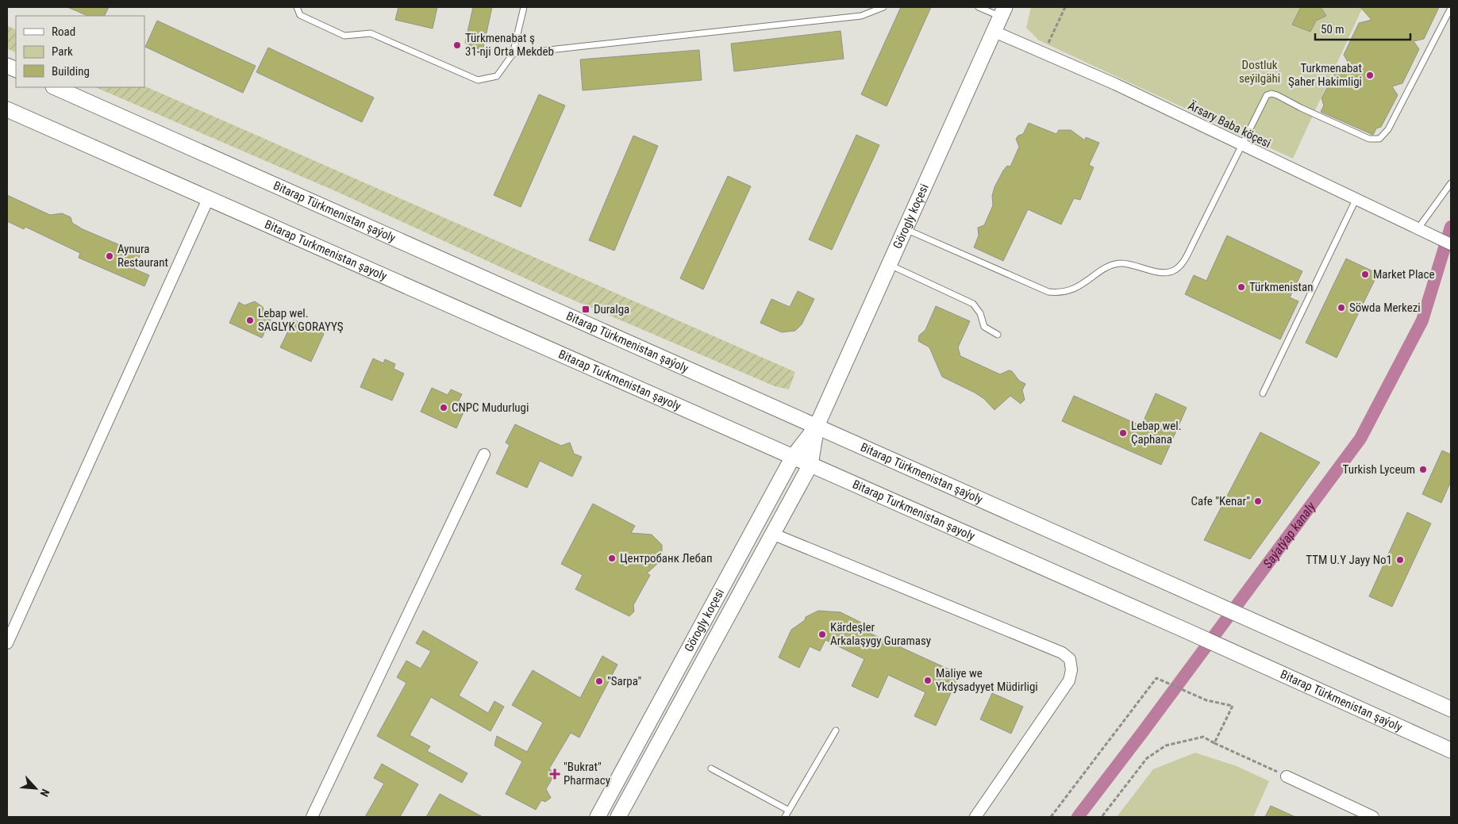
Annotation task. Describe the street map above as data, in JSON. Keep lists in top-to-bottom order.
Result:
{
  "streets": {
    "main road": ["Bitarap Türkmenistan şaýoly", "Görogly koçesi", "Bitarap Turkmenistan şayoly"],
    "street": ["Ärsary Baba köçesi"]
  },
  "crossings": [
    ["Ärsary Baba köçesi", "Görogly koçesi"],
    ["Bitarap Türkmenistan şaýoly", "Görogly koçesi"],
    ["Bitarap Türkmenistan şaýoly", "Bitarap Turkmenistan şayoly"],
    ["Görogly koçesi", "Bitarap Turkmenistan şayoly"]
  ],
  "water": ["Saýatýap kanaly"],
  "parks": ["Dostluk seýilgähi"],
  "places": {
    "other": [
      "Türkmenabat ş 31-nji Orta Mekdeb",
      "Turkmenabat Şaher Hakimligi",
      "Aynura Restaurant",
      "Market Place",
      "Türkmenistan",
      "Söwda Merkezi",
      "Lebap wel. SAGLYK GORAYYŞ",
      "CNPC Mudurlugi",
      "Lebap wel. Çaphana",
      "Turkish Lyceum",
      "Cafe \"Kenar\"",
      "Центробанк Лебап",
      "TTM U.Y Jayy No1",
      "Kärdeşler Arkalaşygy Guramasy",
      "Maliye we Ykdysadyyet Müdirligi",
      "\"Sarpa\""
    ],
    "transit": ["Duralga"],
    "health": ["\"Bukrat\" Pharmacy"]
  },
  "legend": ["Road", "Park", "Building"],
  "scale_bar": "50 m",
  "north": "bottom right"
}
